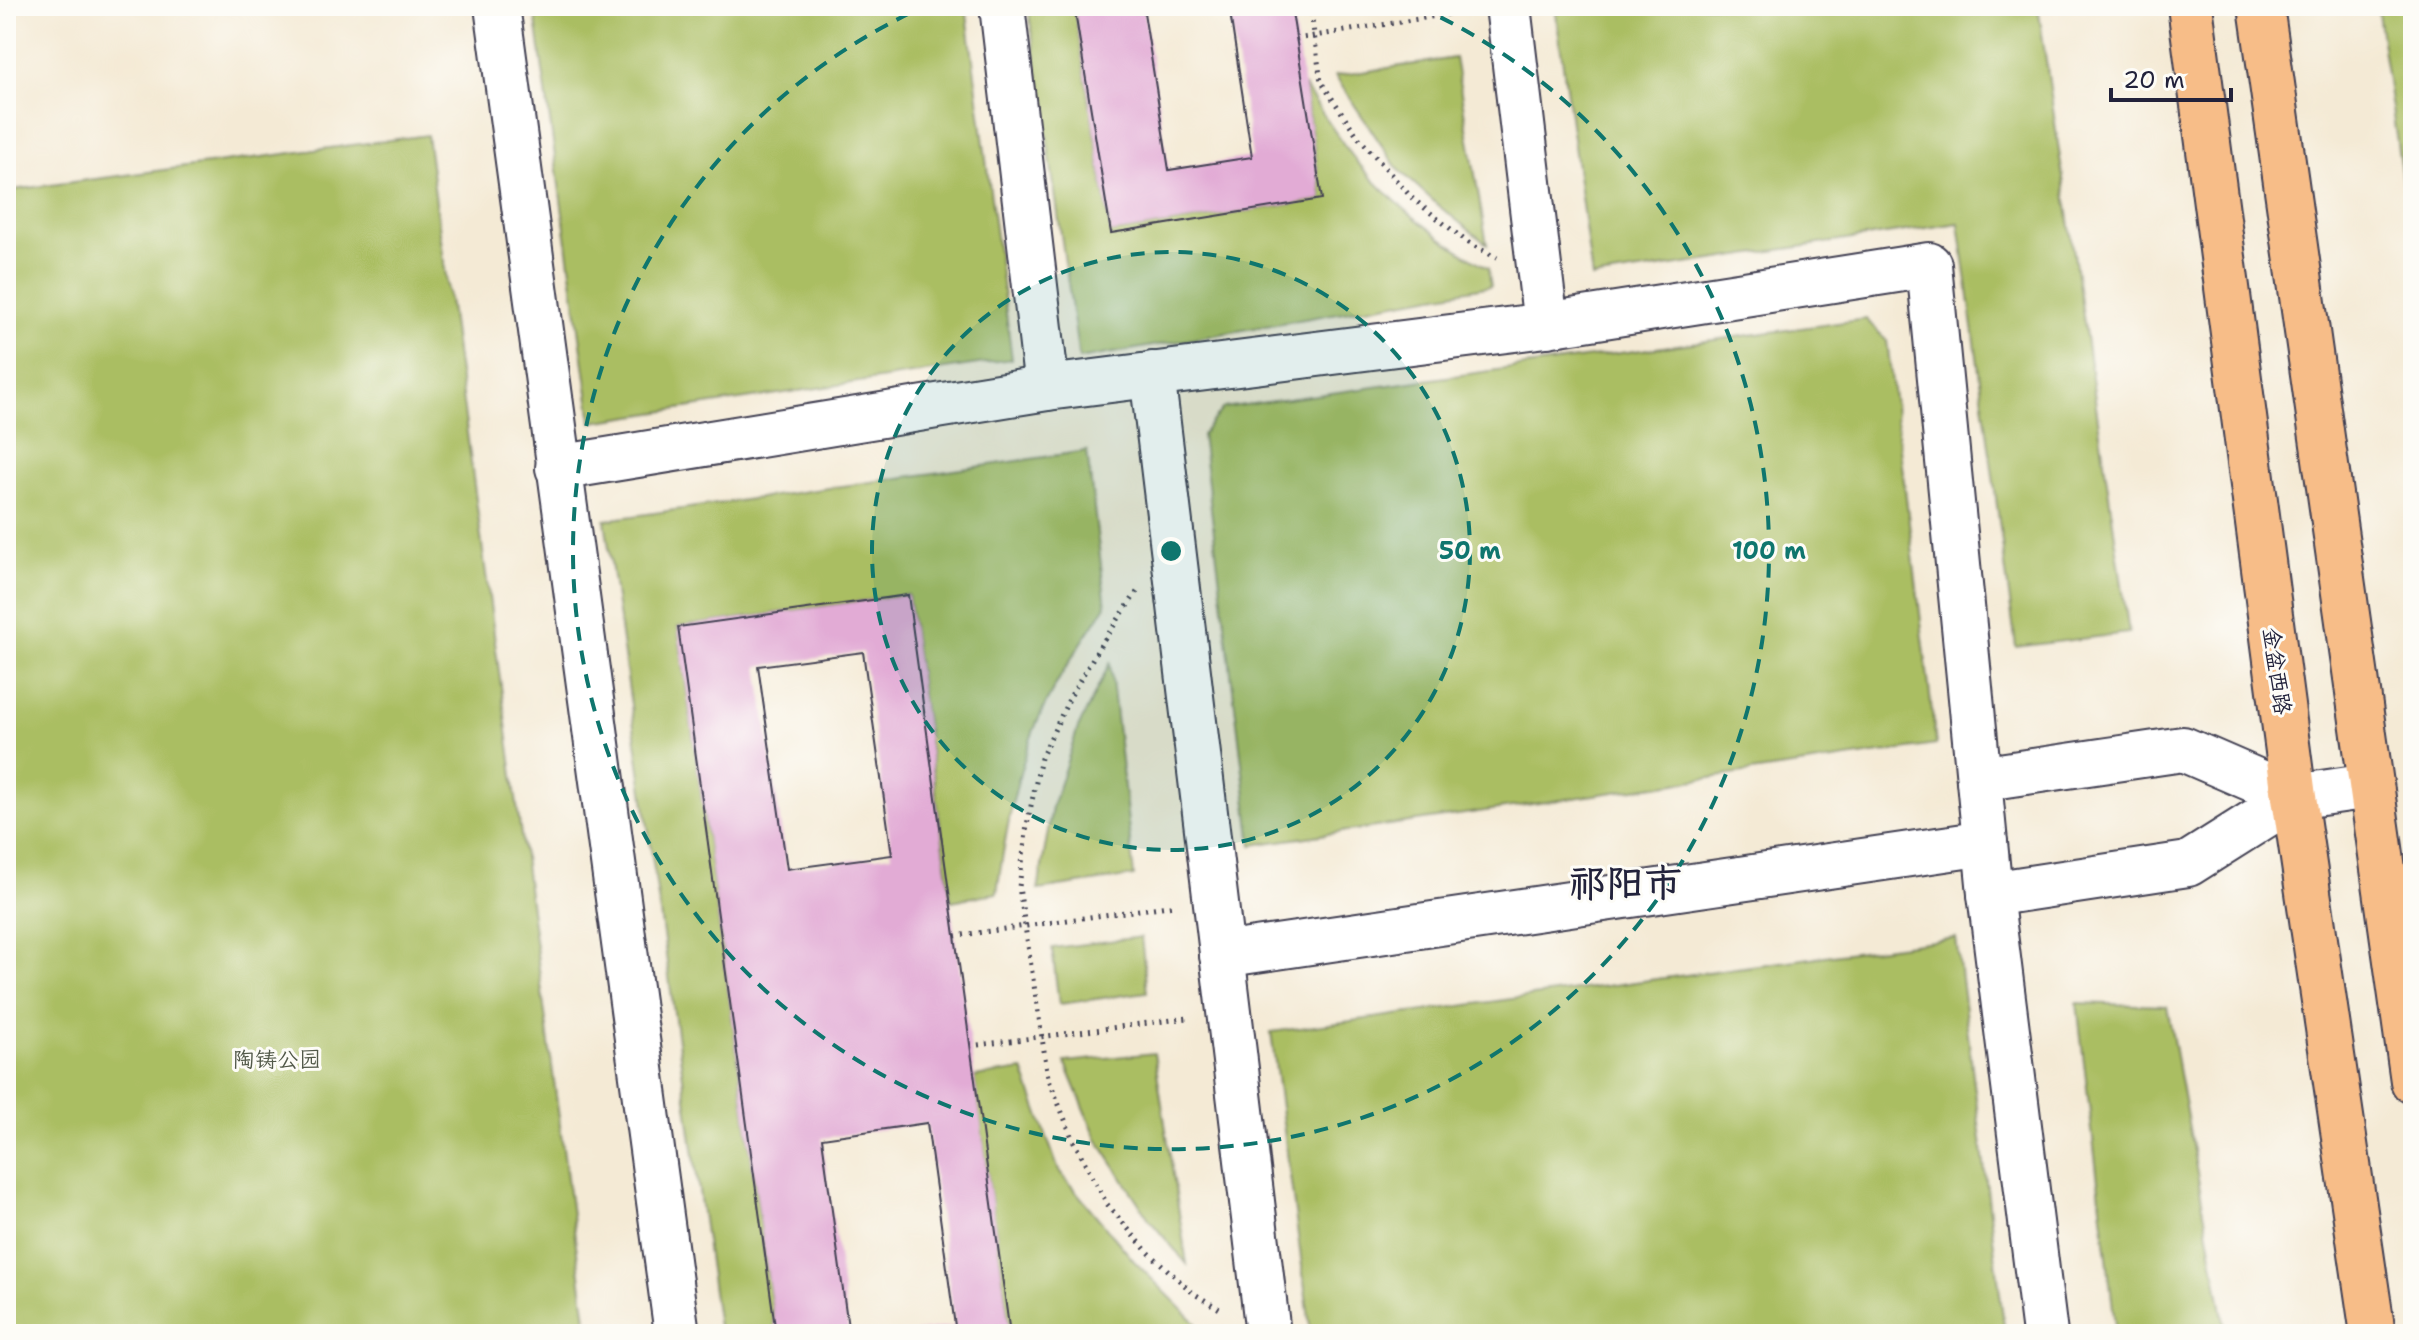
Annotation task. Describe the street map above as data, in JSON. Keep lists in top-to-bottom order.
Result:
{
  "streets": {
    "main road": ["金盆西路"]
  },
  "districts": ["祁阳市"],
  "parks": ["陶铸公园"],
  "scale_bar": "20 m",
  "rings": ["50 m", "100 m"]
}
